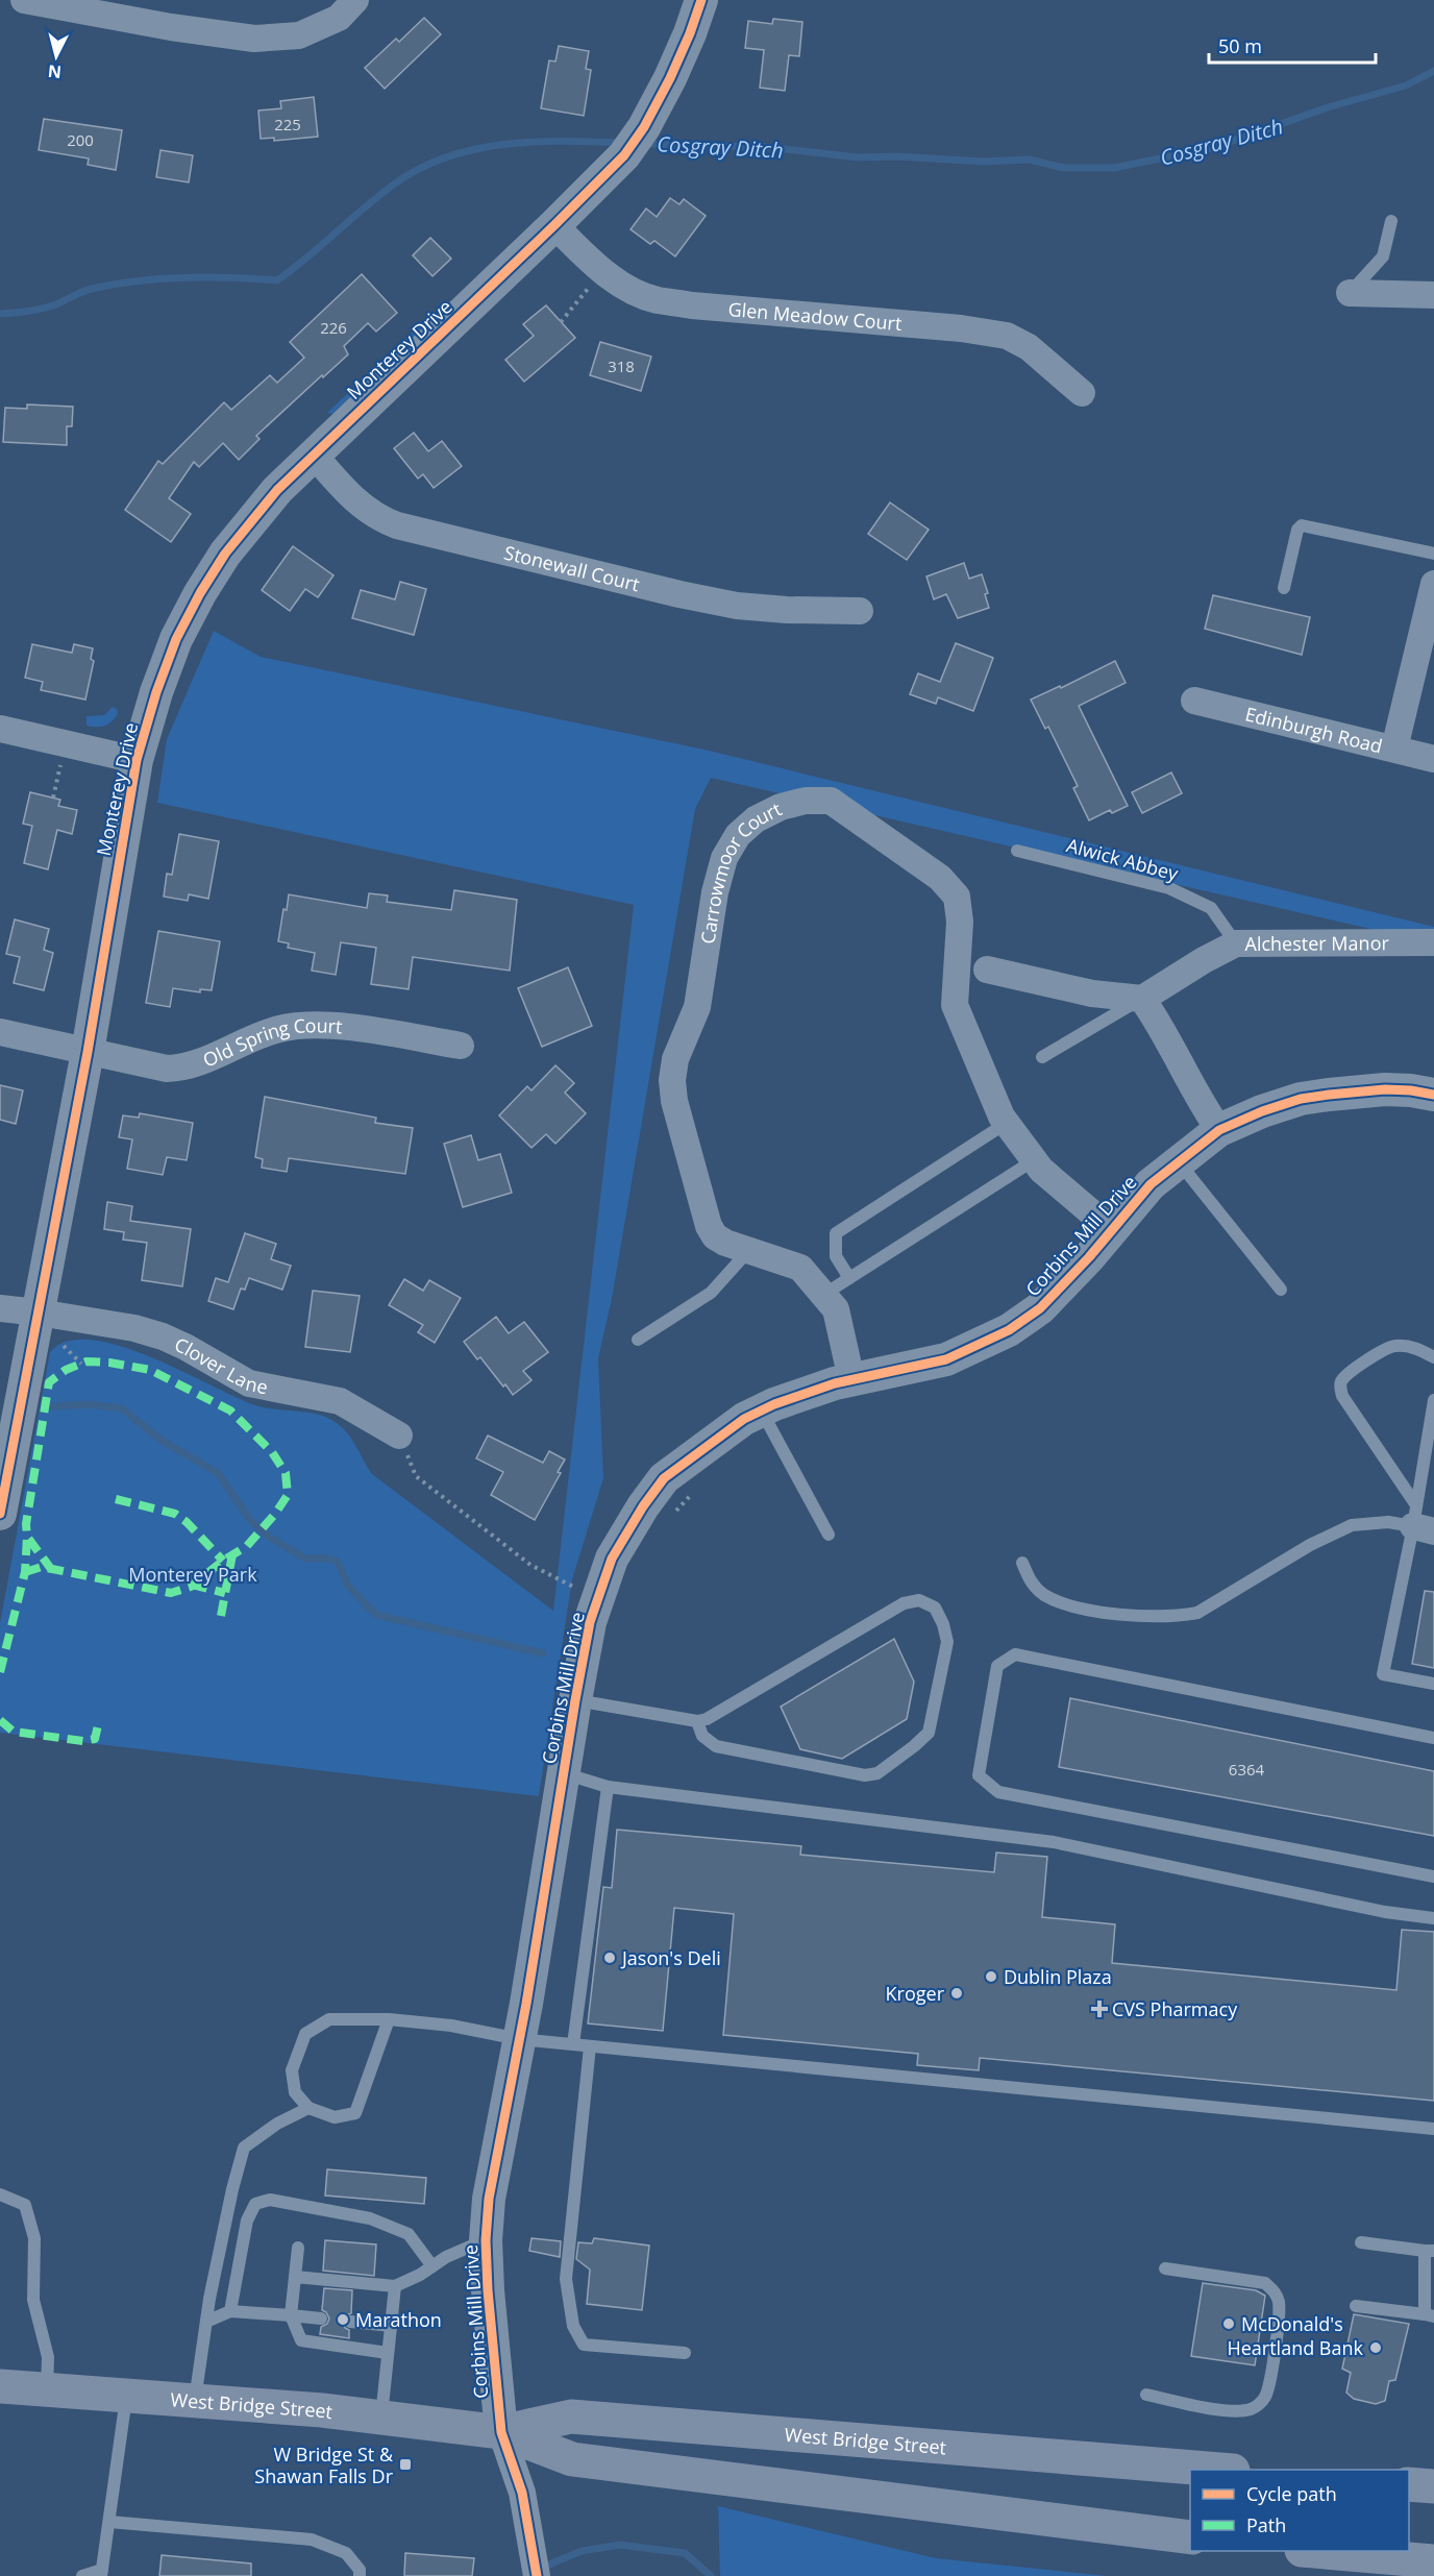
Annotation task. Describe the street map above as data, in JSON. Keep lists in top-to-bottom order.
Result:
{
  "streets": {
    "main road": ["West Bridge Street"],
    "street": [
      "Glen Meadow Court",
      "Monterey Drive",
      "Stonewall Court",
      "Edinburgh Road",
      "Carrowmoor Court",
      "Alchester Manor",
      "Old Spring Court",
      "Corbins Mill Drive",
      "Clover Lane"
    ],
    "lane": ["Alwick Abbey"]
  },
  "crossings": [
    ["Glen Meadow Court", "Monterey Drive"],
    ["Monterey Drive", "Stonewall Court"],
    ["Monterey Drive", "Old Spring Court"],
    ["Monterey Drive", "Clover Lane"],
    ["Alwick Abbey", "Alchester Manor"],
    ["Carrowmoor Court", "Corbins Mill Drive"],
    ["Corbins Mill Drive", "West Bridge Street"]
  ],
  "water": ["Cosgray Ditch"],
  "parks": ["Monterey Park"],
  "places": {
    "other": [
      "Jason's Deli",
      "Dublin Plaza",
      "Kroger",
      "Marathon",
      "McDonald's",
      "Heartland Bank"
    ],
    "health": ["CVS Pharmacy"],
    "transit": ["W Bridge St & Shawan Falls Dr"]
  },
  "house_numbers": [
    "225",
    "200",
    "226",
    "318",
    "6364"
  ],
  "legend": ["Cycle path", "Path"],
  "scale_bar": "50 m",
  "north": "bottom"
}
